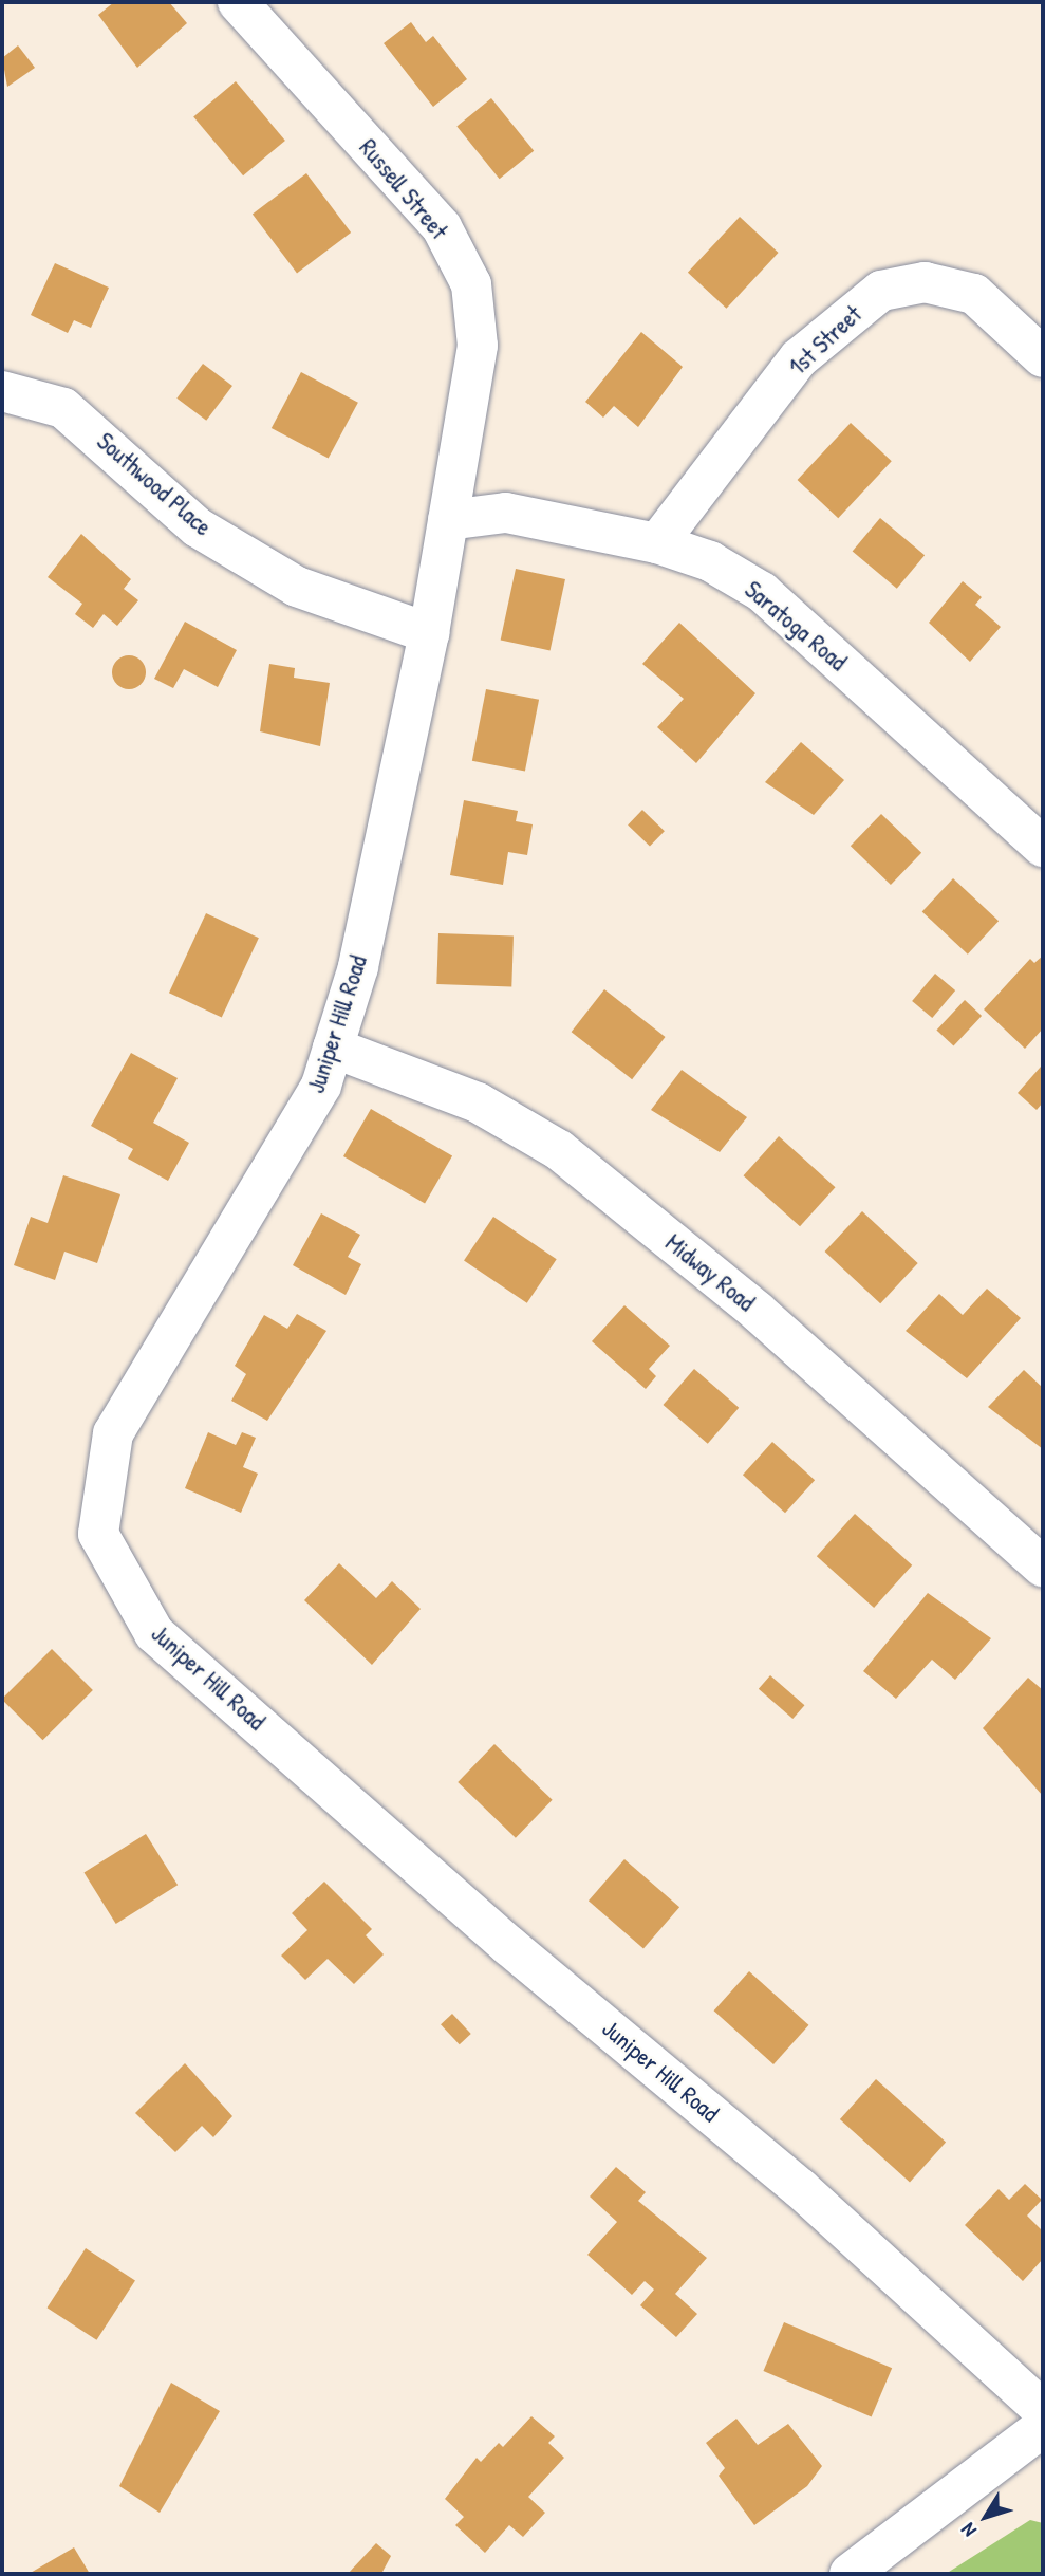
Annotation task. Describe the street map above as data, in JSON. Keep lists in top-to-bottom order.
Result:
{
  "streets": {
    "street": [
      "Russell Street",
      "1st Street",
      "Southwood Place",
      "Saratoga Road",
      "Juniper Hill Road",
      "Midway Road"
    ]
  },
  "crossings": [
    ["Russell Street", "Juniper Hill Road"],
    ["1st Street", "Saratoga Road"],
    ["Southwood Place", "Juniper Hill Road"],
    ["Saratoga Road", "Juniper Hill Road"],
    ["Juniper Hill Road", "Midway Road"]
  ],
  "north": "bottom left"
}
